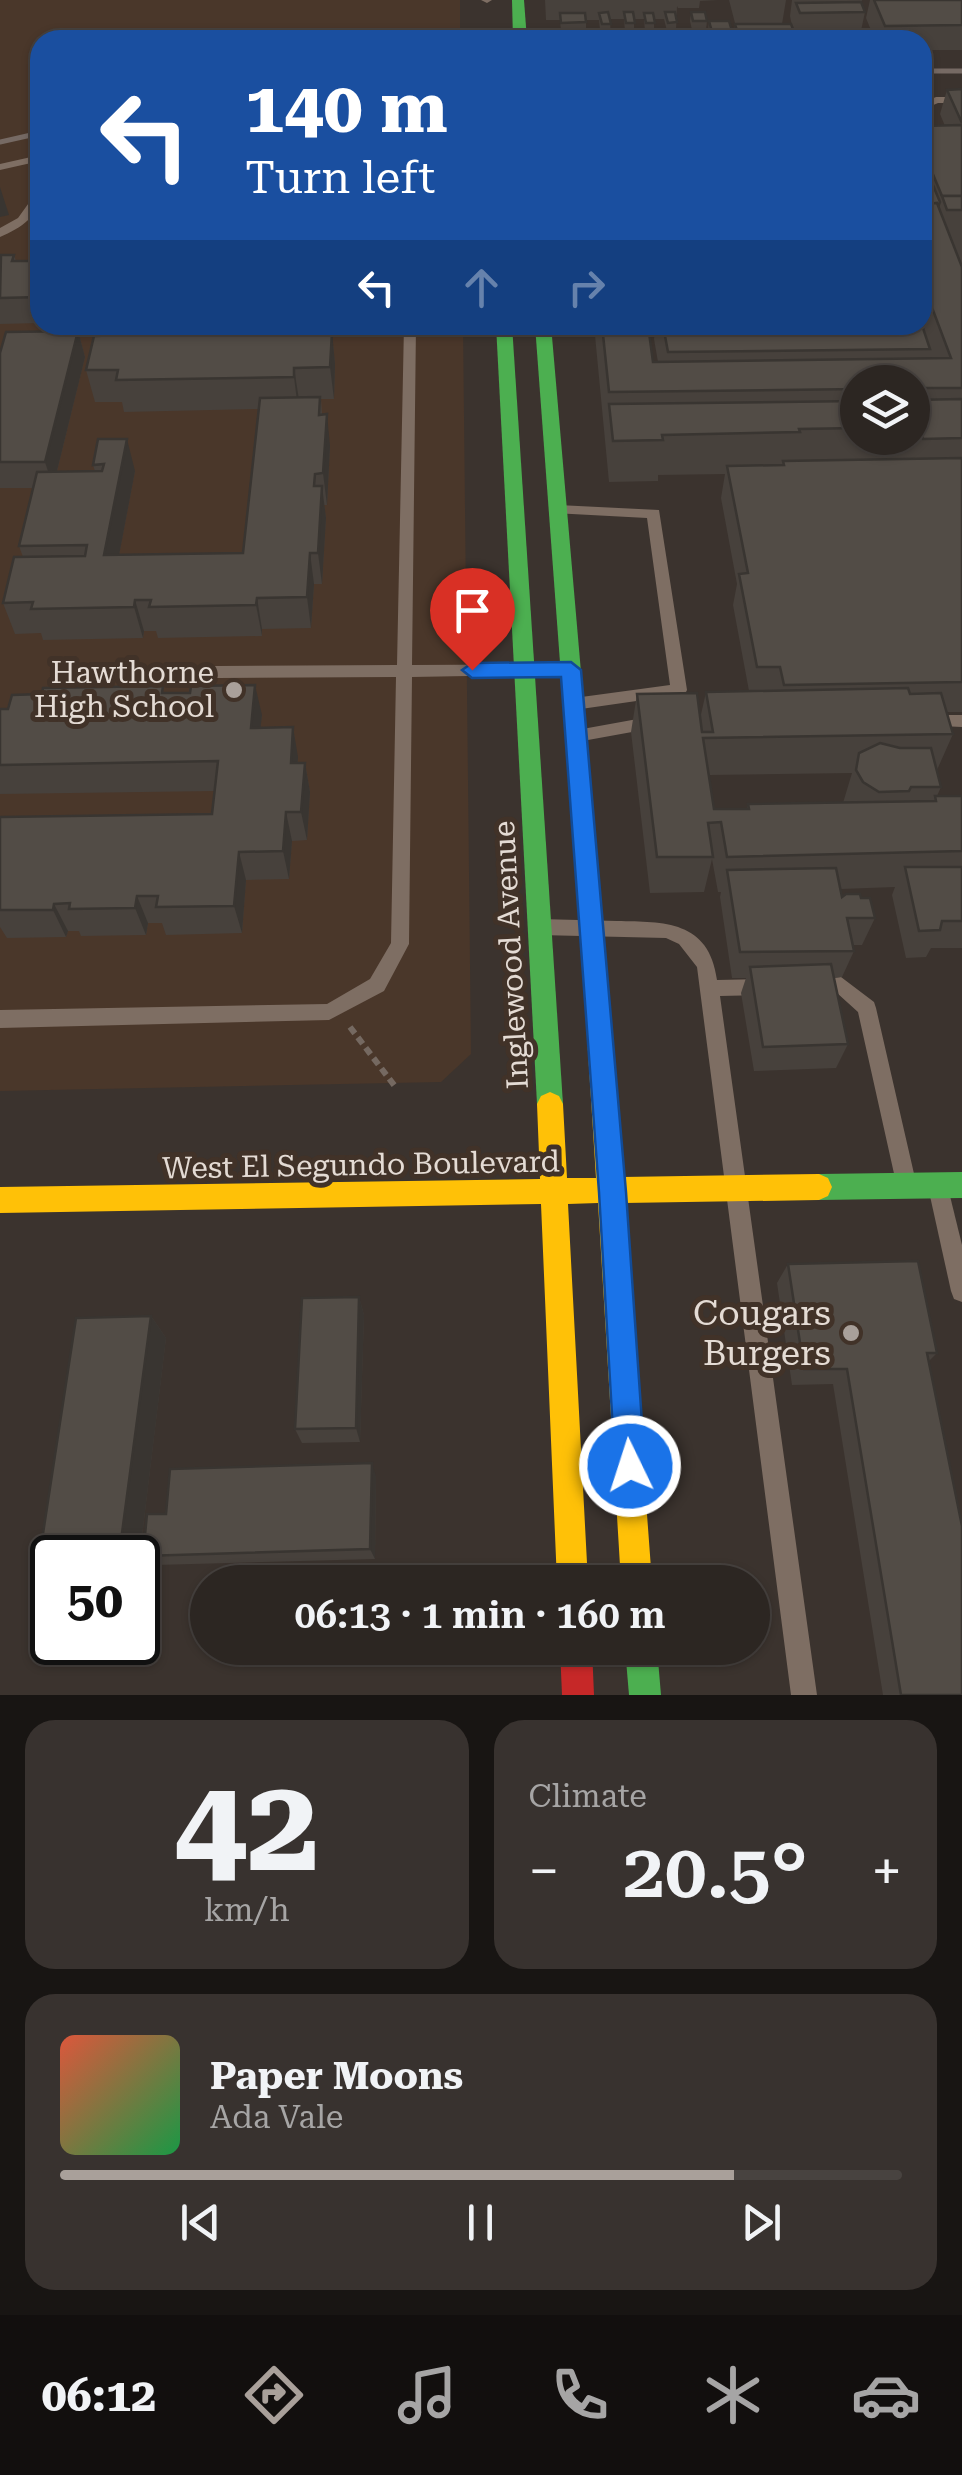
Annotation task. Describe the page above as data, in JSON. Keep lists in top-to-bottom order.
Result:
{
  "streets": {
    "main road": ["Inglewood Avenue", "West El Segundo Boulevard"]
  },
  "crossings": [
    ["Inglewood Avenue", "West El Segundo Boulevard"]
  ],
  "places": ["Hawthorne High School", "Cougars Burgers"],
  "page": {
    "turn": ["140 m", "Turn left"],
    "limit": "50",
    "trip": "06:13 · 1 min · 160 m",
    "tile": [
      ["42", "km/h"],
      "Climate"
    ],
    "heat": ["−", "20.5°", "+"],
    "song": ["Paper Moons", "Ada Vale"],
    "tabs": "06:12"
  }
}
